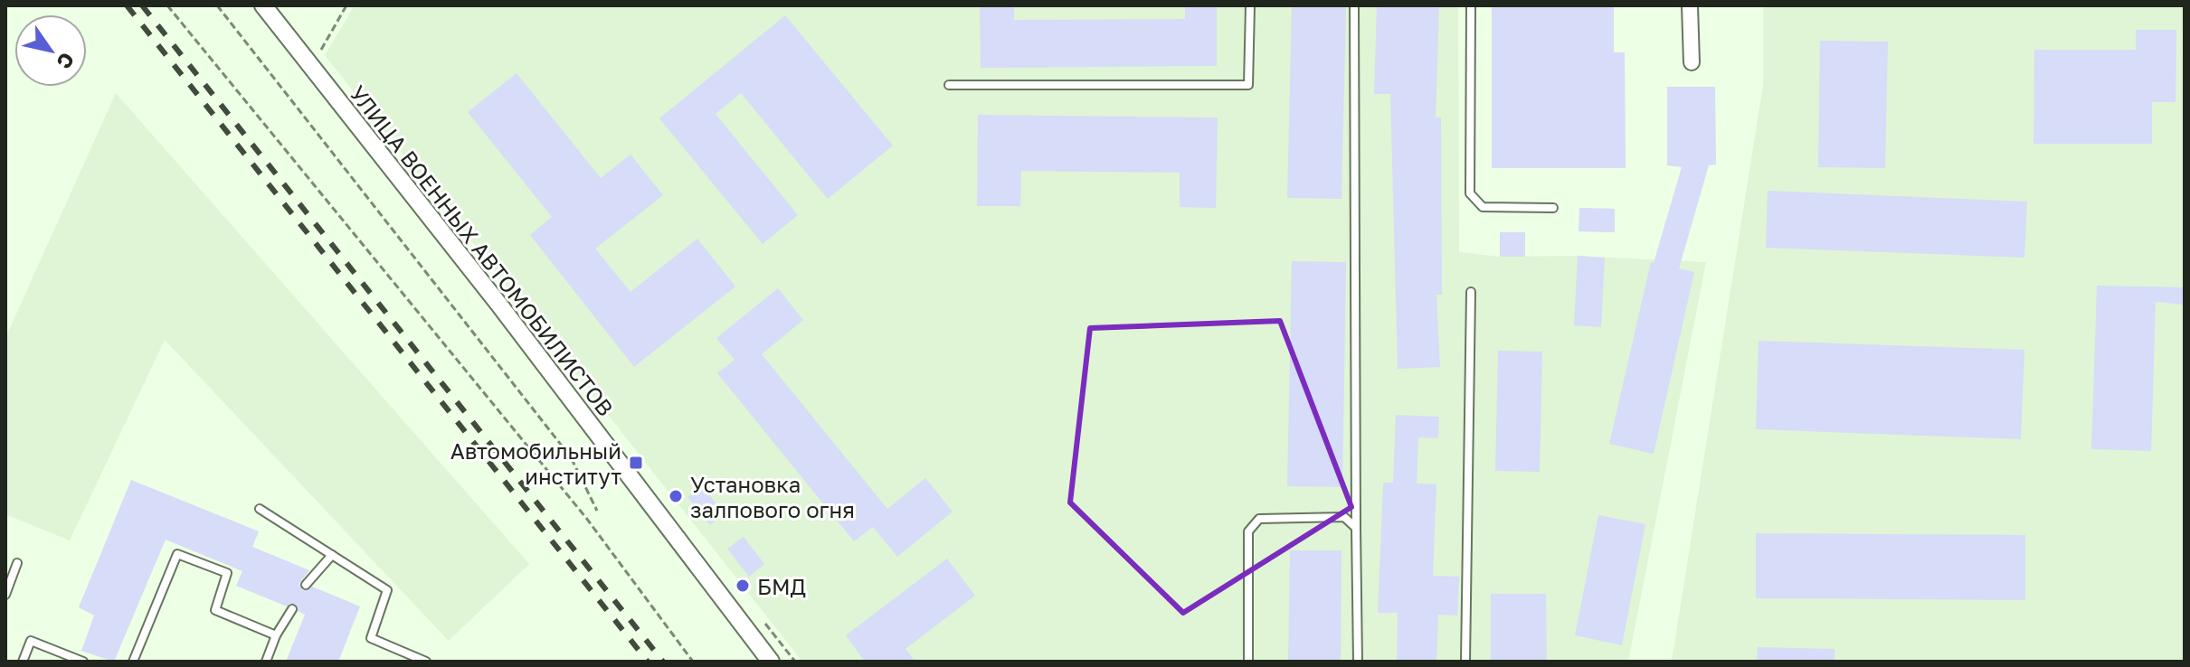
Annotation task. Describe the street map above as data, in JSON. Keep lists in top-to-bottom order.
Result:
{
  "streets": {
    "street": ["УЛИЦА ВОЕННЫХ АВТОМОБИЛИСТОВ"]
  },
  "places": {
    "transit": ["Автомобильный институт"],
    "other": ["Установка залпового огня", "БМД"]
  },
  "north": "bottom right"
}
